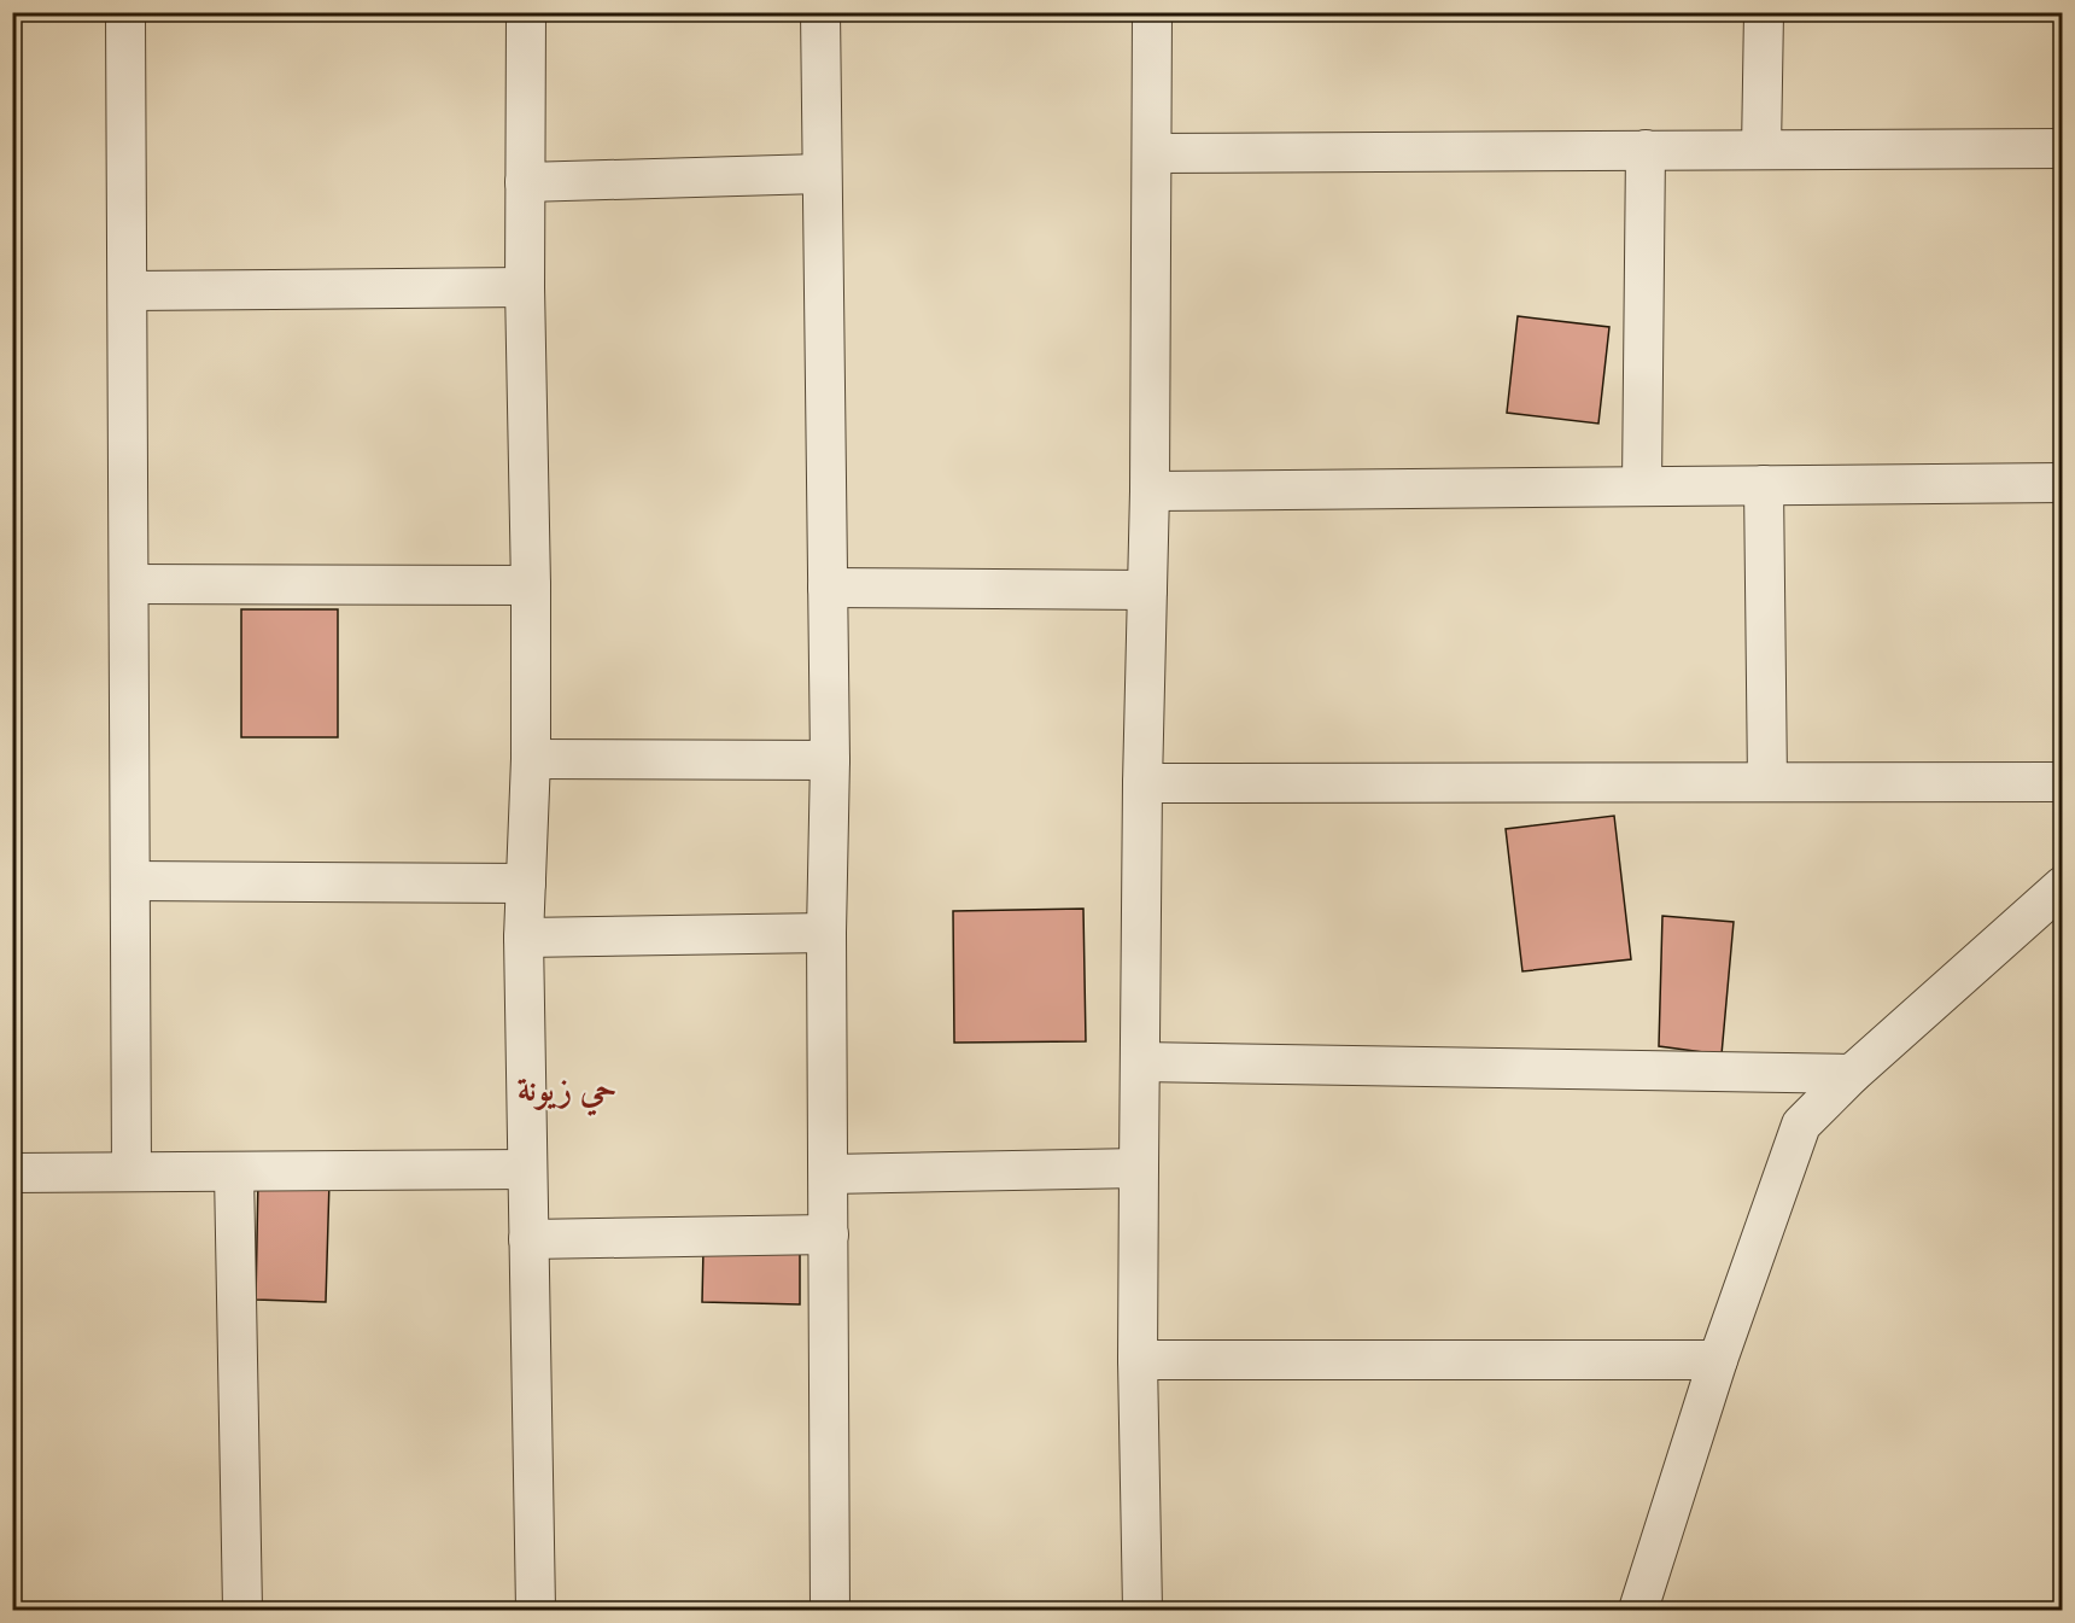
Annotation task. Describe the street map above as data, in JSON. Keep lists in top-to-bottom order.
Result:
{
  "districts": ["حي زيونة"]
}
